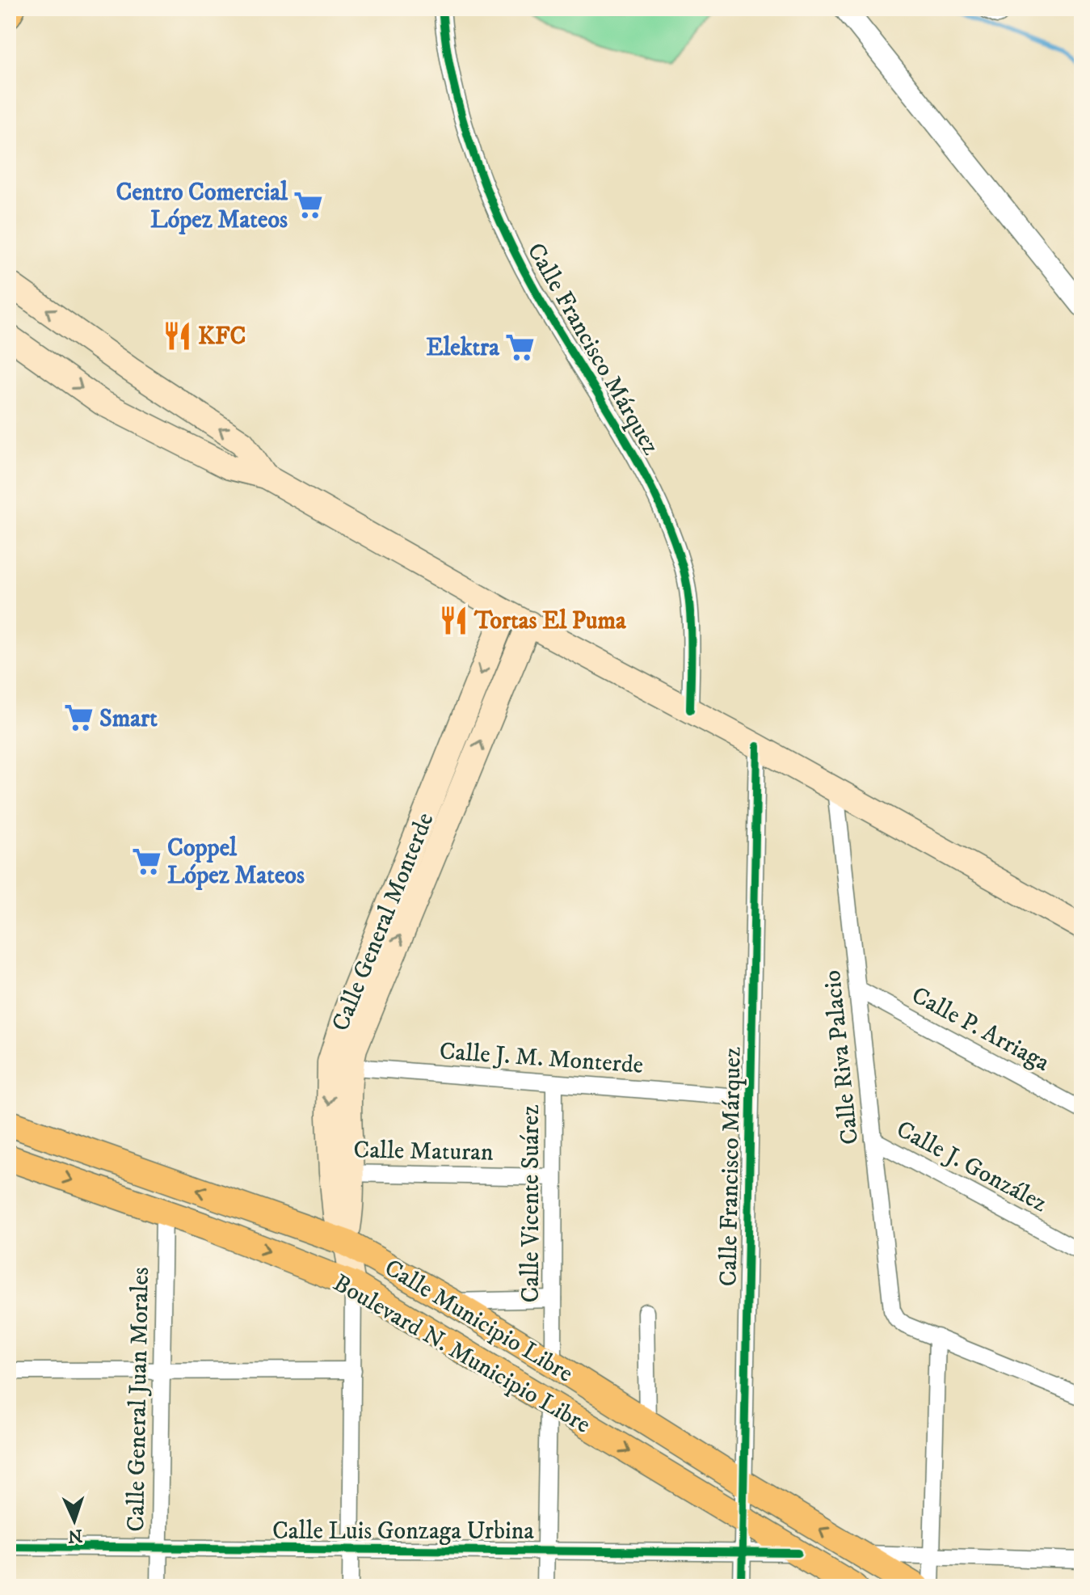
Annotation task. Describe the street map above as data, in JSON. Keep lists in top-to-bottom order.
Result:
{
  "streets": {
    "main road": ["Calle General Monterde", "Calle Municipio Libre", "Boulevard N. Municipio Libre"],
    "street": [
      "Calle Francisco Márquez",
      "Calle P. Arriaga",
      "Calle J. M. Monterde",
      "Calle Riva Palacio",
      "Calle Maturan",
      "Calle J. González",
      "Calle Vicente Suárez",
      "Calle General Juan Morales",
      "Calle Luis Gonzaga Urbina"
    ]
  },
  "crossings": [
    ["Calle Francisco Márquez", "Calle J. M. Monterde"],
    ["Calle Francisco Márquez", "Calle Municipio Libre"],
    ["Calle Francisco Márquez", "Boulevard N. Municipio Libre"],
    ["Calle Francisco Márquez", "Calle Luis Gonzaga Urbina"],
    ["Calle General Monterde", "Calle J. M. Monterde"],
    ["Calle General Monterde", "Calle Maturan"],
    ["Calle General Monterde", "Calle Municipio Libre"],
    ["Calle General Monterde", "Boulevard N. Municipio Libre"],
    ["Calle General Monterde", "Calle Luis Gonzaga Urbina"],
    ["Calle P. Arriaga", "Calle Riva Palacio"],
    ["Calle J. M. Monterde", "Calle Vicente Suárez"],
    ["Calle Riva Palacio", "Calle J. González"],
    ["Calle Maturan", "Calle Vicente Suárez"],
    ["Calle Vicente Suárez", "Calle Municipio Libre"],
    ["Boulevard N. Municipio Libre", "Calle General Juan Morales"],
    ["Boulevard N. Municipio Libre", "Calle Luis Gonzaga Urbina"],
    ["Calle General Juan Morales", "Calle Luis Gonzaga Urbina"]
  ],
  "one_way": ["Calle Municipio Libre", "Boulevard N. Municipio Libre"],
  "places": {
    "supermarket": [
      "Centro Comercial López Mateos",
      "Elektra",
      "Smart",
      "Coppel López Mateos"
    ],
    "restaurant": ["KFC", "Tortas El Puma"]
  },
  "north": "bottom"
}
